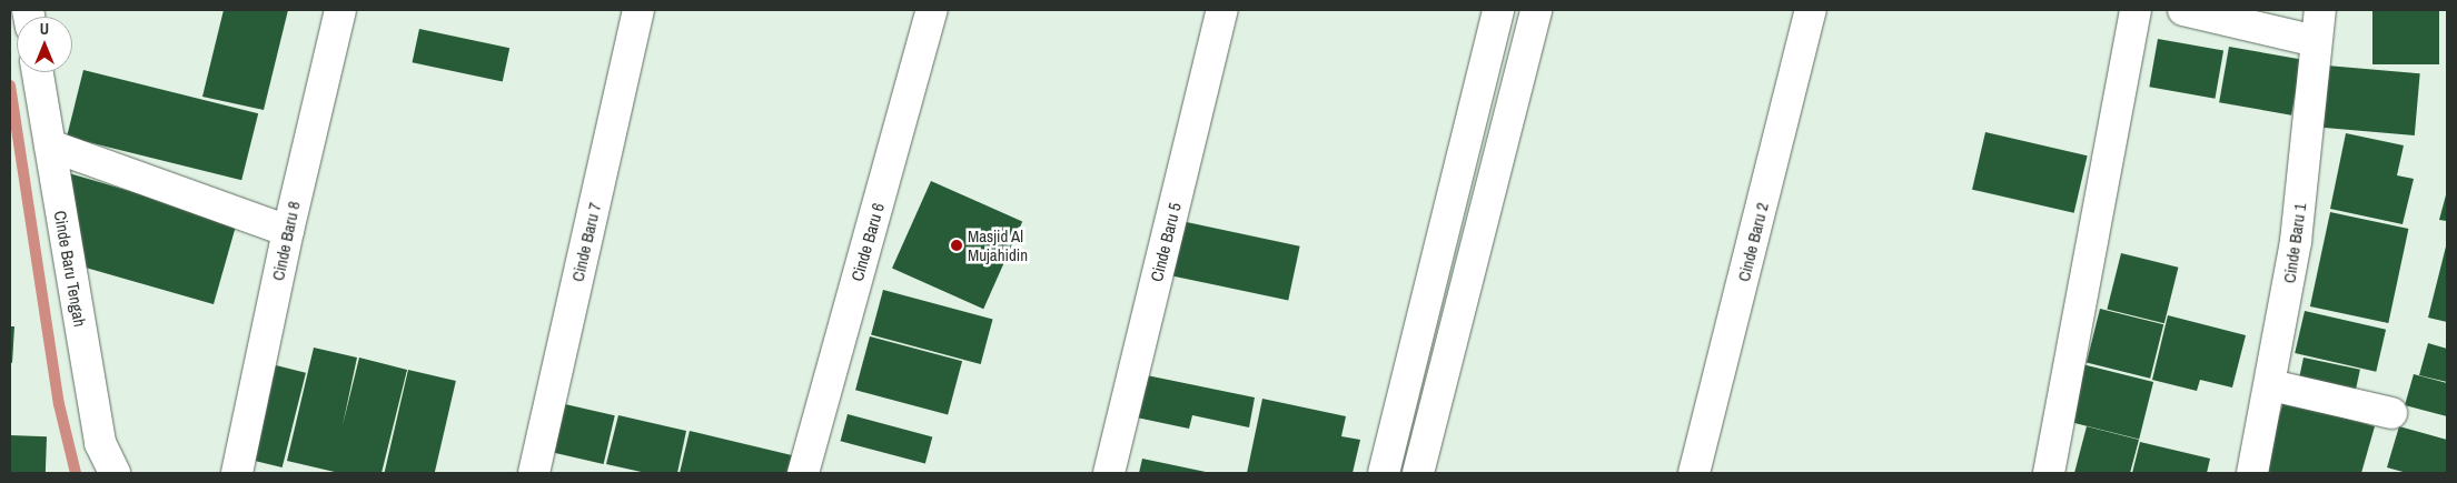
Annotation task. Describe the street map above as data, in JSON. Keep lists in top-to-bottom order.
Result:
{
  "streets": {
    "street": [
      "Cinde Baru 8",
      "Cinde Baru 7",
      "Cinde Baru 6",
      "Cinde Baru 5",
      "Cinde Baru 2",
      "Cinde Baru 1",
      "Cinde Baru Tengah"
    ]
  },
  "places": ["Masjid Al Mujahidin"],
  "north": "top"
}
